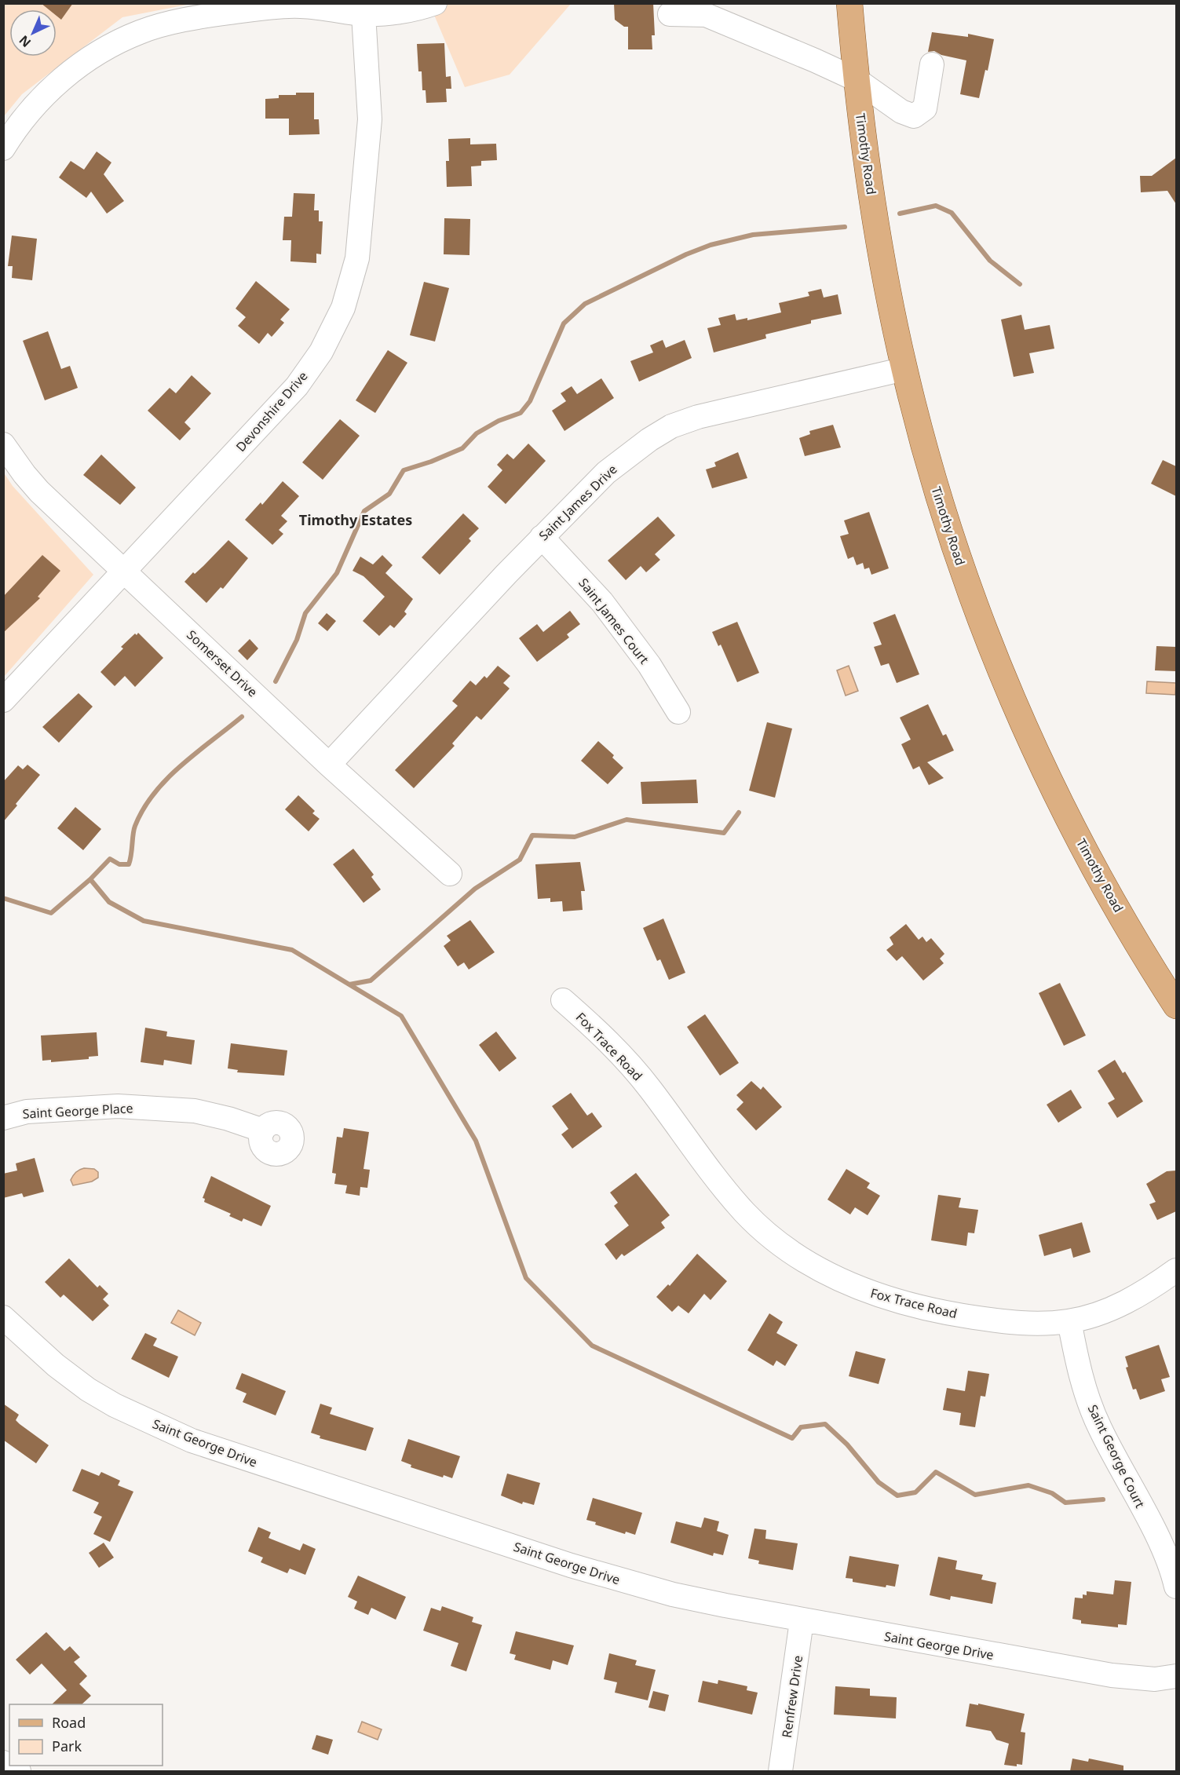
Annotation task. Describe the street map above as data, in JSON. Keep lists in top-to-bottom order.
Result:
{
  "streets": {
    "main road": ["Timothy Road"],
    "street": [
      "Devonshire Drive",
      "Saint James Drive",
      "Saint James Court",
      "Somerset Drive",
      "Fox Trace Road",
      "Saint George Place",
      "Saint George Drive",
      "Saint George Court",
      "Renfrew Drive"
    ]
  },
  "crossings": [
    ["Timothy Road", "Saint James Drive"],
    ["Devonshire Drive", "Somerset Drive"],
    ["Saint James Drive", "Saint James Court"],
    ["Saint James Drive", "Somerset Drive"],
    ["Fox Trace Road", "Saint George Court"],
    ["Saint George Drive", "Renfrew Drive"]
  ],
  "districts": ["Timothy Estates"],
  "legend": ["Road", "Park"],
  "north": "bottom left"
}
